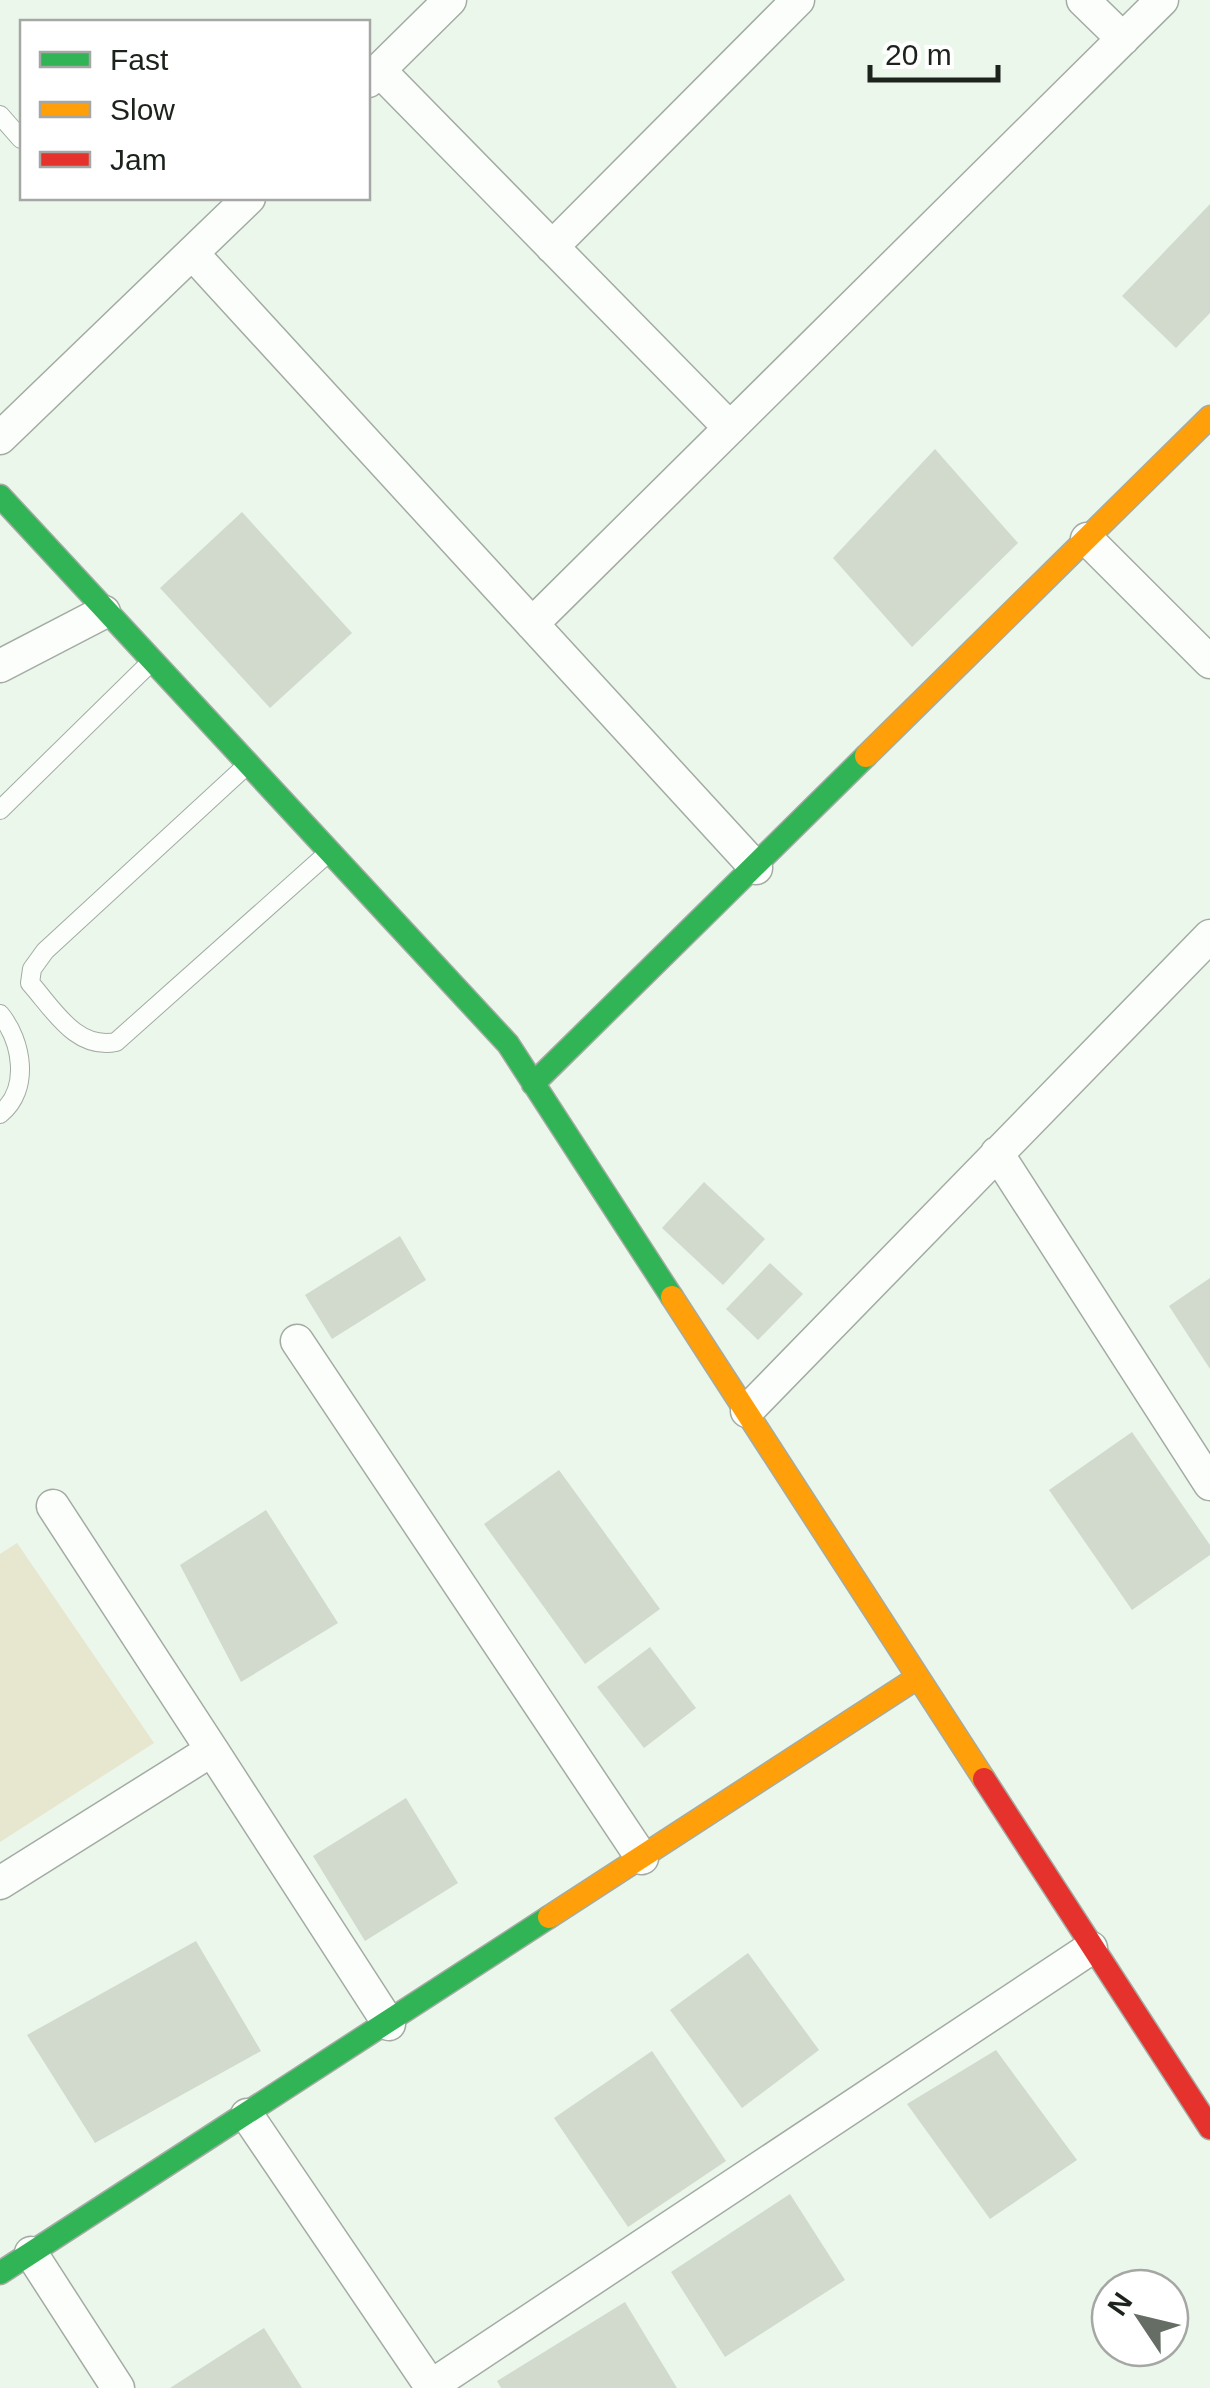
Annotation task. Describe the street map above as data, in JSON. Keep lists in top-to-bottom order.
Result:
{
  "legend": ["Fast", "Slow", "Jam"],
  "scale_bar": "20 m",
  "north": "top left"
}
